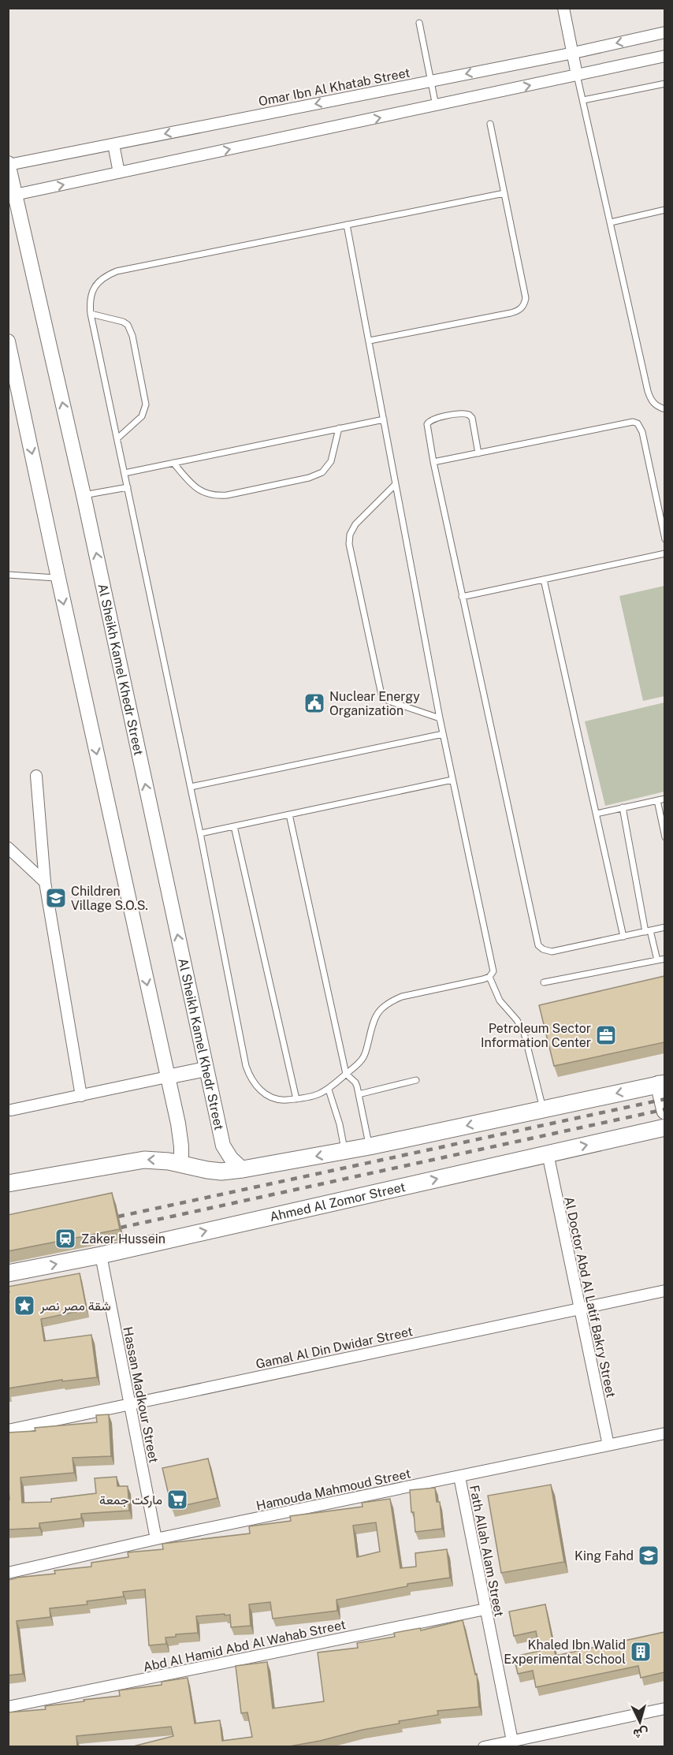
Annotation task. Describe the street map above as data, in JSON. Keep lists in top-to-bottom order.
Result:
{
  "streets": {
    "main road": ["Al Sheikh Kamel Khedr Street", "Ahmed Al Zomor Street"],
    "street": [
      "Omar Ibn Al Khatab Street",
      "Al Doctor Abd Al Latif Bakry Street",
      "Gamal Al Din Dwidar Street",
      "Hassan Madkour Street",
      "Hamouda Mahmoud Street",
      "Fath Allah Alam Street",
      "Abd Al Hamid Abd Al Wahab Street"
    ]
  },
  "crossings": [
    ["Omar Ibn Al Khatab Street", "Al Sheikh Kamel Khedr Street"],
    ["Ahmed Al Zomor Street", "Al Doctor Abd Al Latif Bakry Street"],
    ["Ahmed Al Zomor Street", "Hassan Madkour Street"],
    ["Al Doctor Abd Al Latif Bakry Street", "Gamal Al Din Dwidar Street"],
    ["Al Doctor Abd Al Latif Bakry Street", "Hamouda Mahmoud Street"],
    ["Gamal Al Din Dwidar Street", "Hassan Madkour Street"],
    ["Hassan Madkour Street", "Hamouda Mahmoud Street"],
    ["Hamouda Mahmoud Street", "Fath Allah Alam Street"],
    ["Fath Allah Alam Street", "Abd Al Hamid Abd Al Wahab Street"]
  ],
  "places": {
    "public building": ["Nuclear Energy Organization"],
    "school or university": ["Children Village S.O.S.", "King Fahd"],
    "office": ["Petroleum Sector Information Center"],
    "station": ["Zaker Hussein"],
    "place": ["شقة مصر نصر"],
    "supermarket": ["ماركت جمعة"],
    "building": ["Khaled Ibn Walid Experimental School"]
  },
  "north": "bottom"
}
